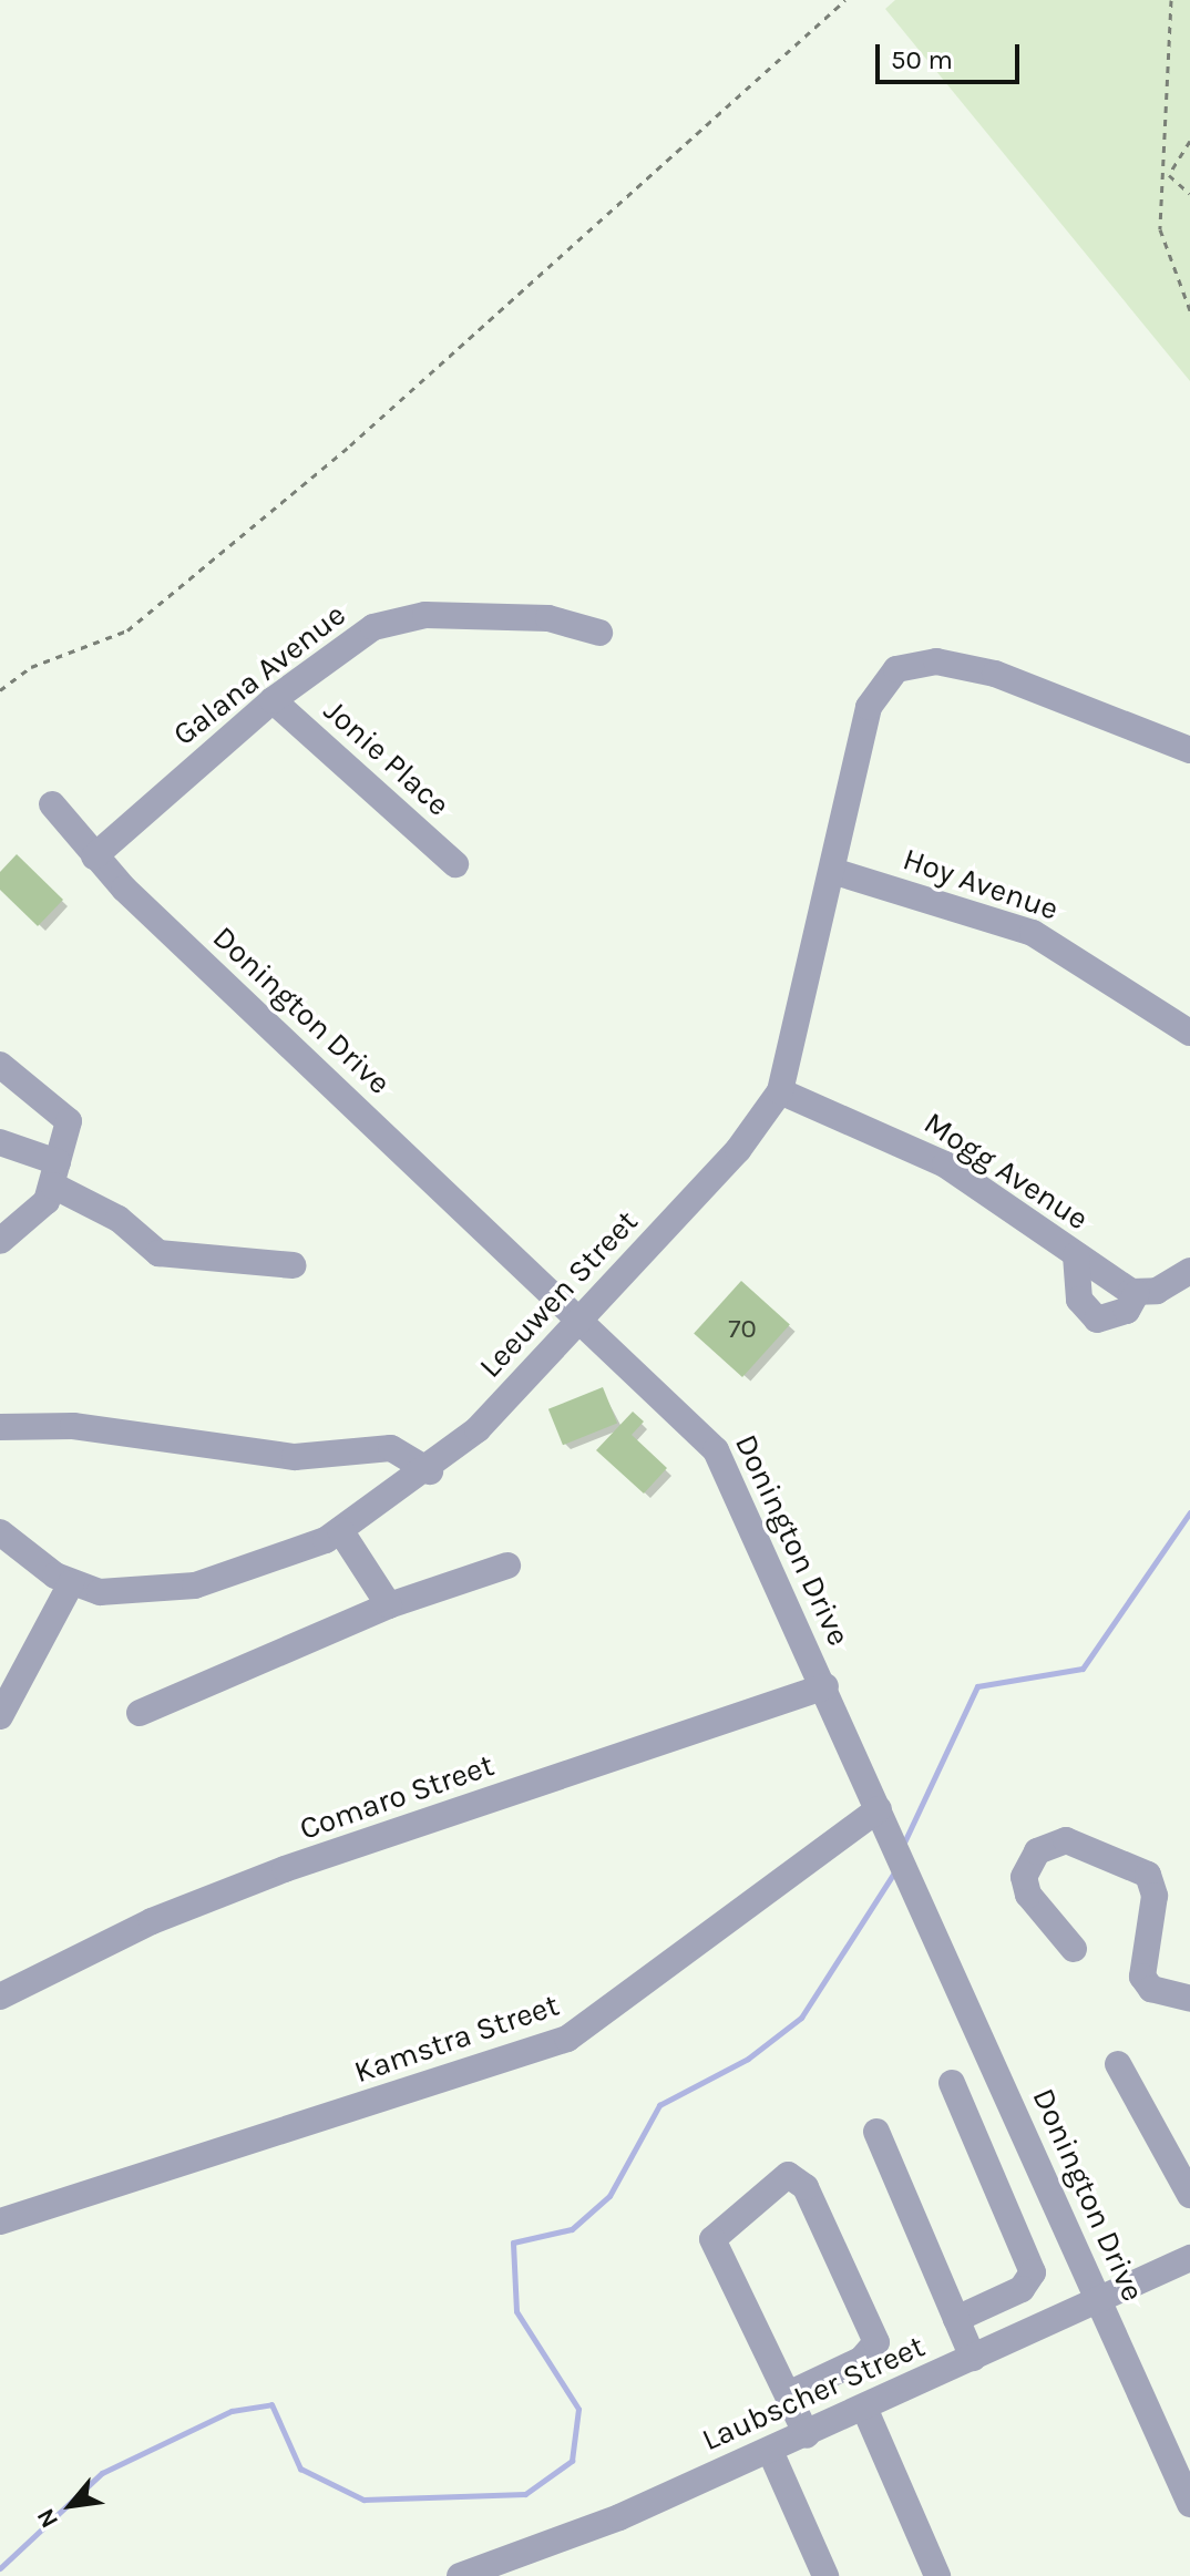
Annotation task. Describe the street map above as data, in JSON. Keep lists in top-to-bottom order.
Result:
{
  "streets": {
    "street": [
      "Galana Avenue",
      "Jonie Place",
      "Hoy Avenue",
      "Donington Drive",
      "Mogg Avenue",
      "Leeuwen Street",
      "Comaro Street",
      "Kamstra Street",
      "Laubscher Street"
    ]
  },
  "crossings": [
    ["Galana Avenue", "Jonie Place"],
    ["Galana Avenue", "Donington Drive"],
    ["Hoy Avenue", "Leeuwen Street"],
    ["Donington Drive", "Leeuwen Street"],
    ["Donington Drive", "Comaro Street"],
    ["Donington Drive", "Kamstra Street"],
    ["Donington Drive", "Laubscher Street"],
    ["Mogg Avenue", "Leeuwen Street"]
  ],
  "house_numbers": ["70"],
  "scale_bar": "50 m",
  "north": "bottom left"
}
